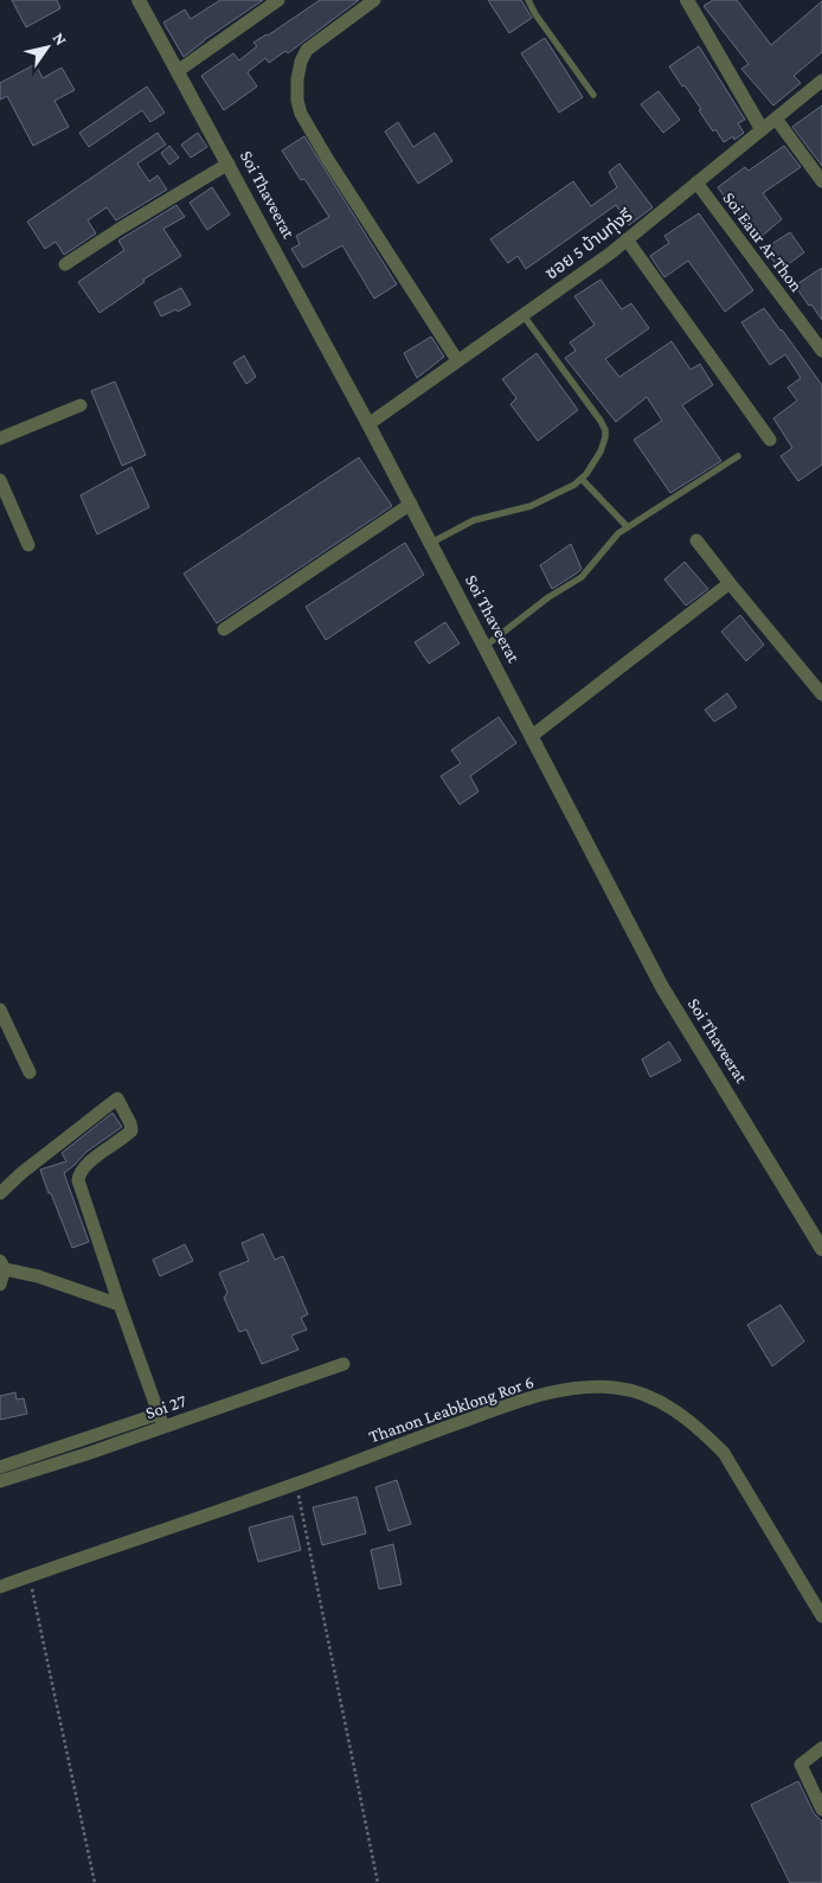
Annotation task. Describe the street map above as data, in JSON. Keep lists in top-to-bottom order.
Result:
{
  "streets": {
    "street": [
      "Soi Thaveerat",
      "Soi Eaur Ar Thon",
      "ซอย 5 บ้านทุ่งรี",
      "Soi 27",
      "Thanon Leabklong Ror 6"
    ]
  },
  "crossings": [
    ["Soi Thaveerat", "ซอย 5 บ้านทุ่งรี"],
    ["Soi Eaur Ar Thon", "ซอย 5 บ้านทุ่งรี"]
  ],
  "north": "top right"
}
